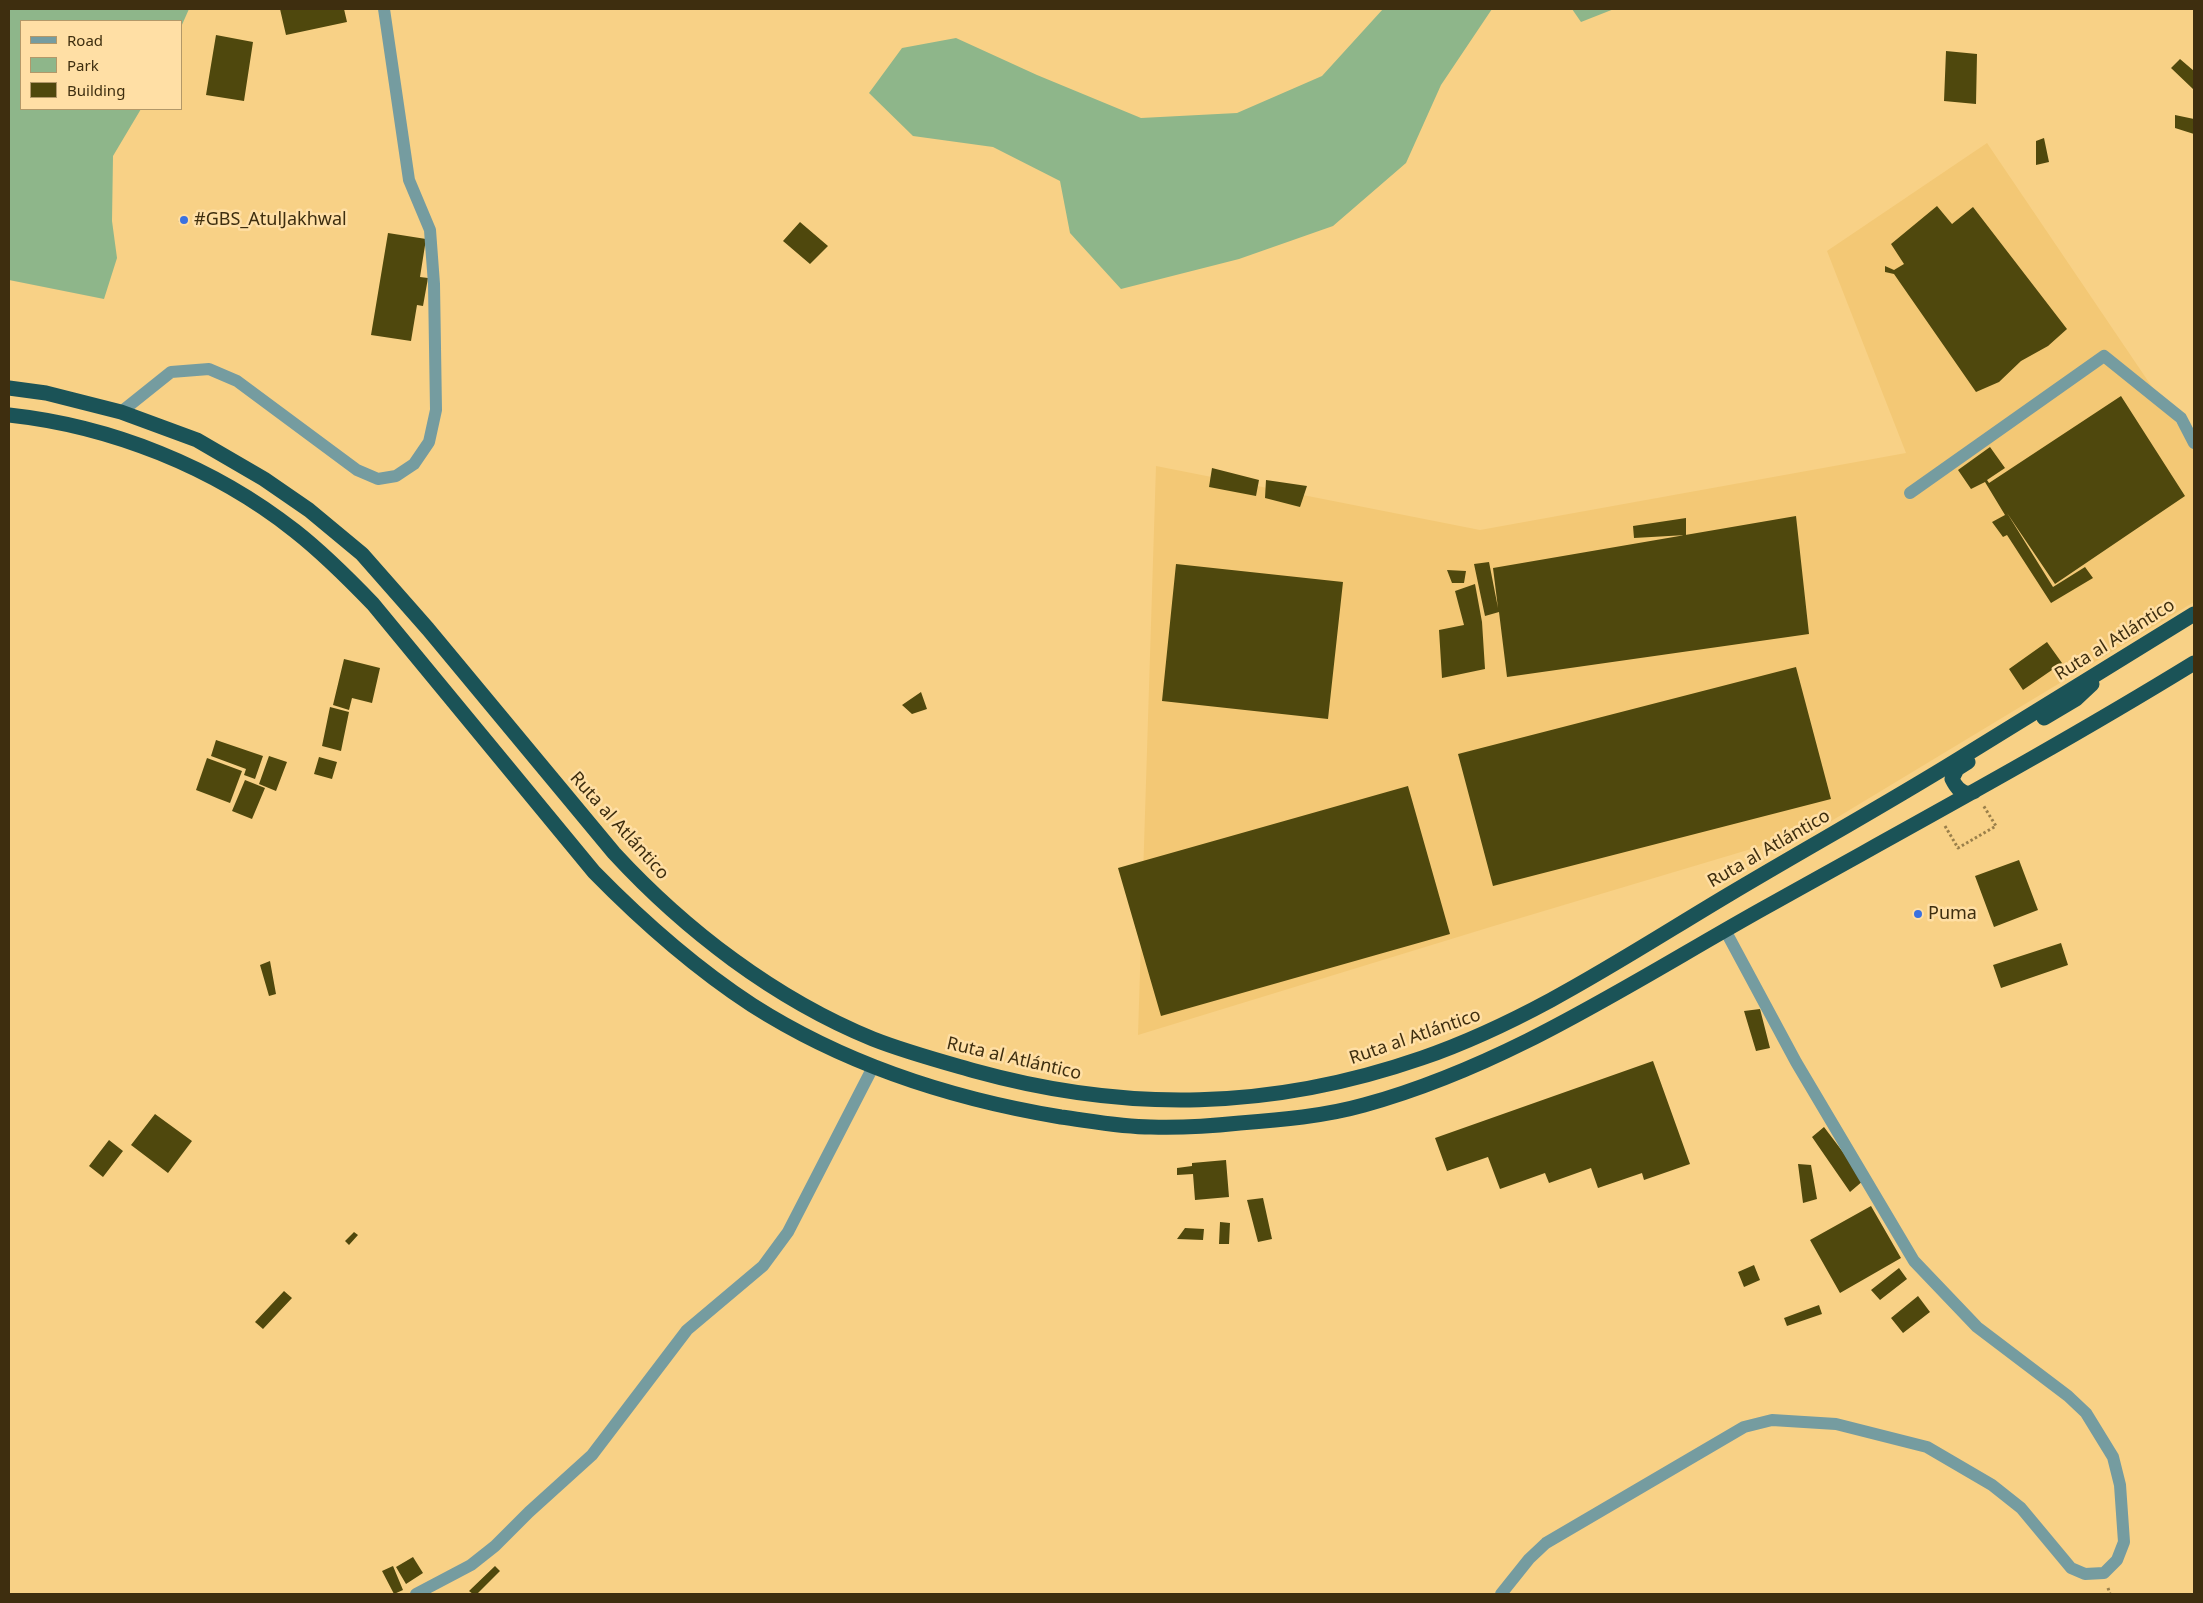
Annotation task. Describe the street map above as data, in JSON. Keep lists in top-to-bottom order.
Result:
{
  "streets": {
    "highway": ["Ruta al Atlántico"]
  },
  "places": ["#GBS_AtulJakhwal", "Puma"],
  "legend": ["Road", "Park", "Building"]
}
